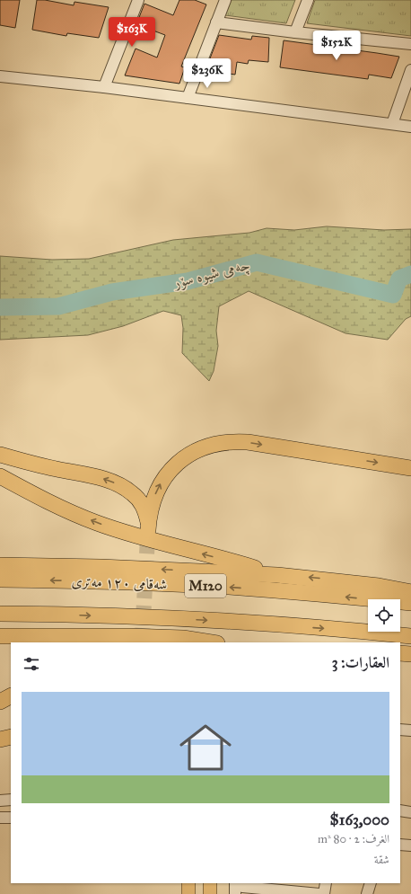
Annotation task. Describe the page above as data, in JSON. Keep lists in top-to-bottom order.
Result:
{
  "streets": {
    "highway": ["شەقامی ١٢٠ مەتری", "M120"]
  },
  "water": ["چەمی شیوە سۆر"],
  "page": {
    "price": ["$163K", "$152K", "$236K"],
    "heading": "العقارات: 3",
    "list": [
      {
        "name": "$163,000",
        "note": "الغرف: 2 · 80 m² · شقة"
      }
    ]
  }
}
